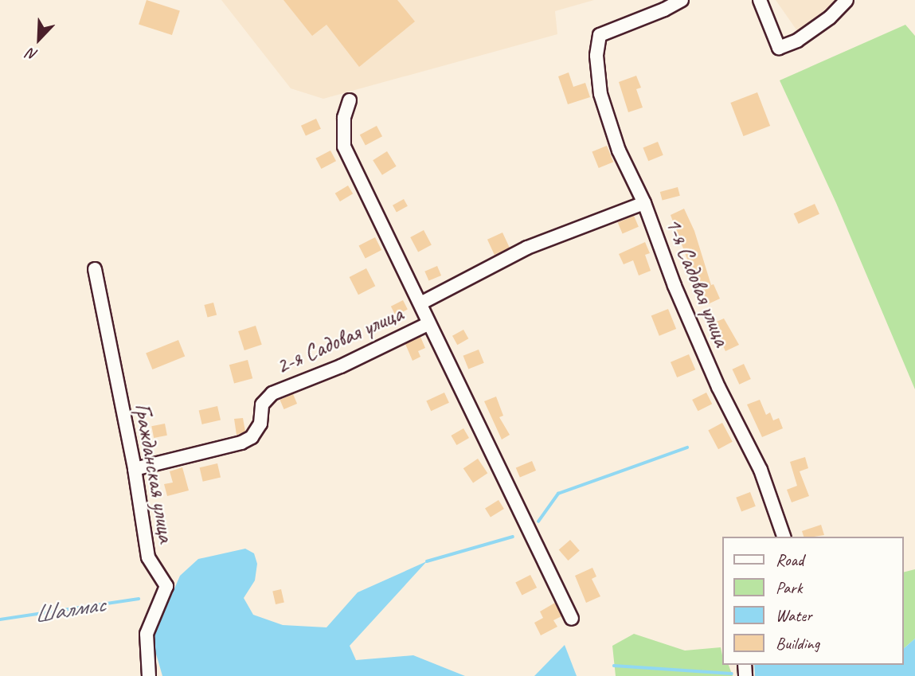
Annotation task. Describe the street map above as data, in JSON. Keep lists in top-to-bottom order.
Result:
{
  "streets": {
    "street": ["1-я Садовая улица", "2-я Садовая улица", "Гражданская улица"]
  },
  "crossings": [
    ["2-я Садовая улица", "Гражданская улица"]
  ],
  "water": ["Шалмас"],
  "legend": [
    "Road",
    "Park",
    "Water",
    "Building"
  ],
  "north": "bottom left"
}
